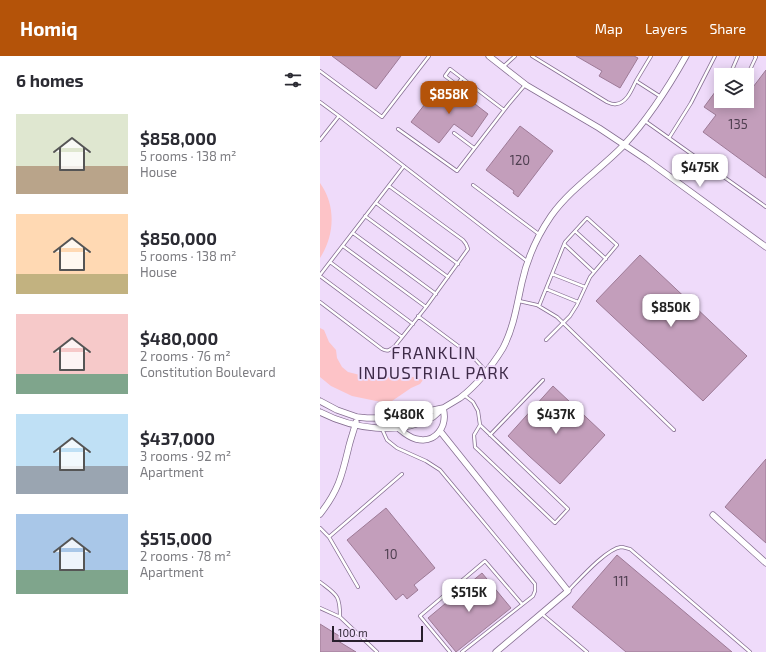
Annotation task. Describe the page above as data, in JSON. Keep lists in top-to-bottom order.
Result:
{
  "districts": ["FRANKLIN INDUSTRIAL PARK"],
  "house_numbers": [
    "135",
    "120",
    "10",
    "111"
  ],
  "scale_bar": "100 m",
  "page": {
    "header": "Homiq",
    "nav": ["Map", "Layers", "Share"],
    "heading": "6 homes",
    "price": [
      "$858K",
      "$475K",
      "$850K",
      "$480K",
      "$437K",
      "$515K"
    ],
    "list": [
      {
        "name": "$858,000",
        "note": "5 rooms · 138 m² · House"
      },
      {
        "name": "$850,000",
        "note": "5 rooms · 138 m² · House"
      },
      {
        "name": "$480,000",
        "note": "2 rooms · 76 m² · Constitution Boulevard"
      },
      {
        "name": "$437,000",
        "note": "3 rooms · 92 m² · Apartment"
      },
      {
        "name": "$515,000",
        "note": "2 rooms · 78 m² · Apartment"
      }
    ],
    "scale": "100 m"
  }
}
